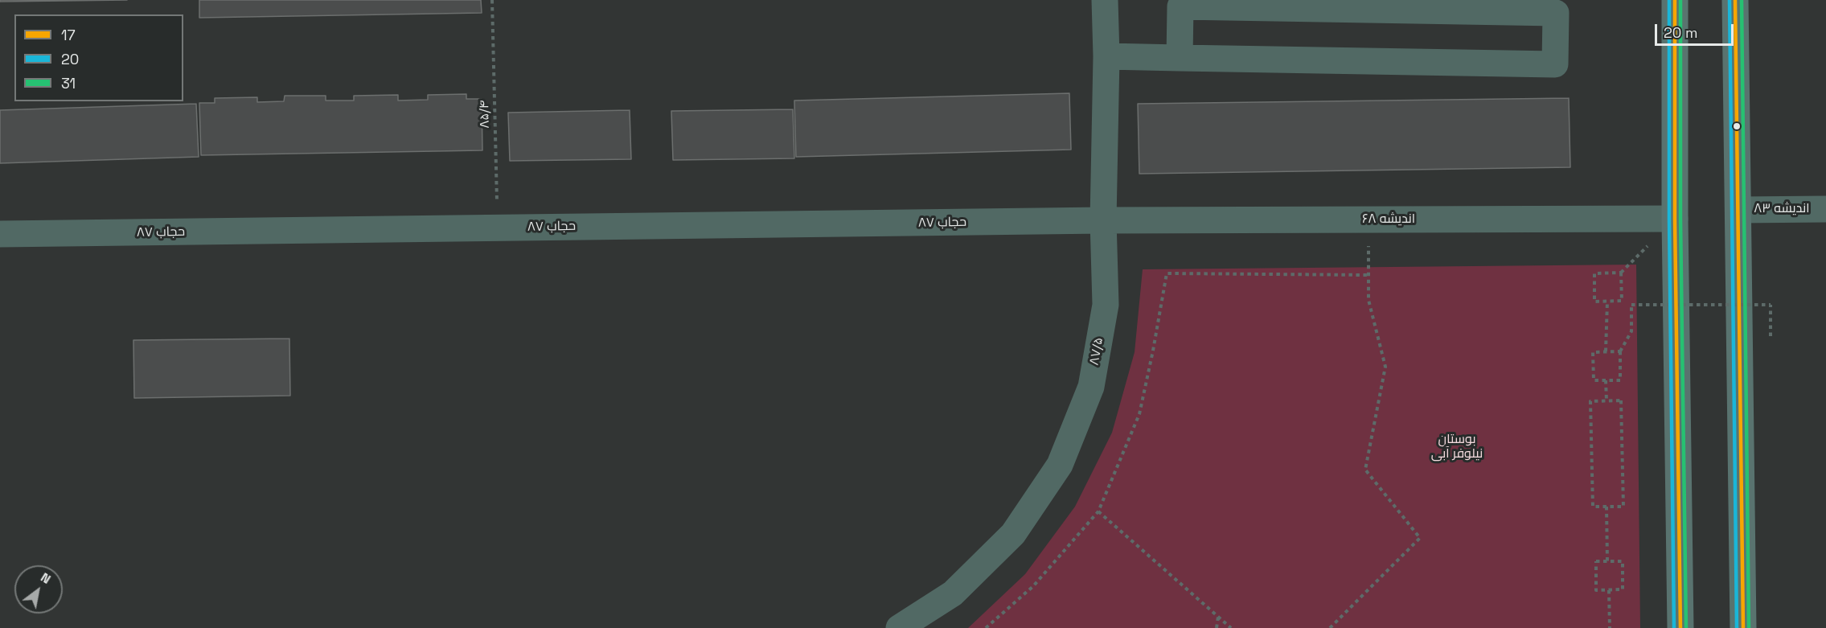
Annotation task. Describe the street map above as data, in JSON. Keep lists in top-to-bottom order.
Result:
{
  "streets": {
    "street": [
      "اندیشه ۸۳",
      "اندیشه ۶۸",
      "حجاب ۸۷",
      "۸۷/۵"
    ],
    "path": ["۸۵/۴"]
  },
  "crossings": [
    ["۸۵/۴", "حجاب ۸۷"],
    ["اندیشه ۶۸", "حجاب ۸۷"],
    ["اندیشه ۶۸", "۸۷/۵"],
    ["حجاب ۸۷", "۸۷/۵"]
  ],
  "parks": ["بوستان نیلوفر آبی"],
  "lines": ["transit line 17", "transit line 20", "transit line 31"],
  "legend": ["17", "20", "31"],
  "scale_bar": "20 m",
  "north": "top right"
}
